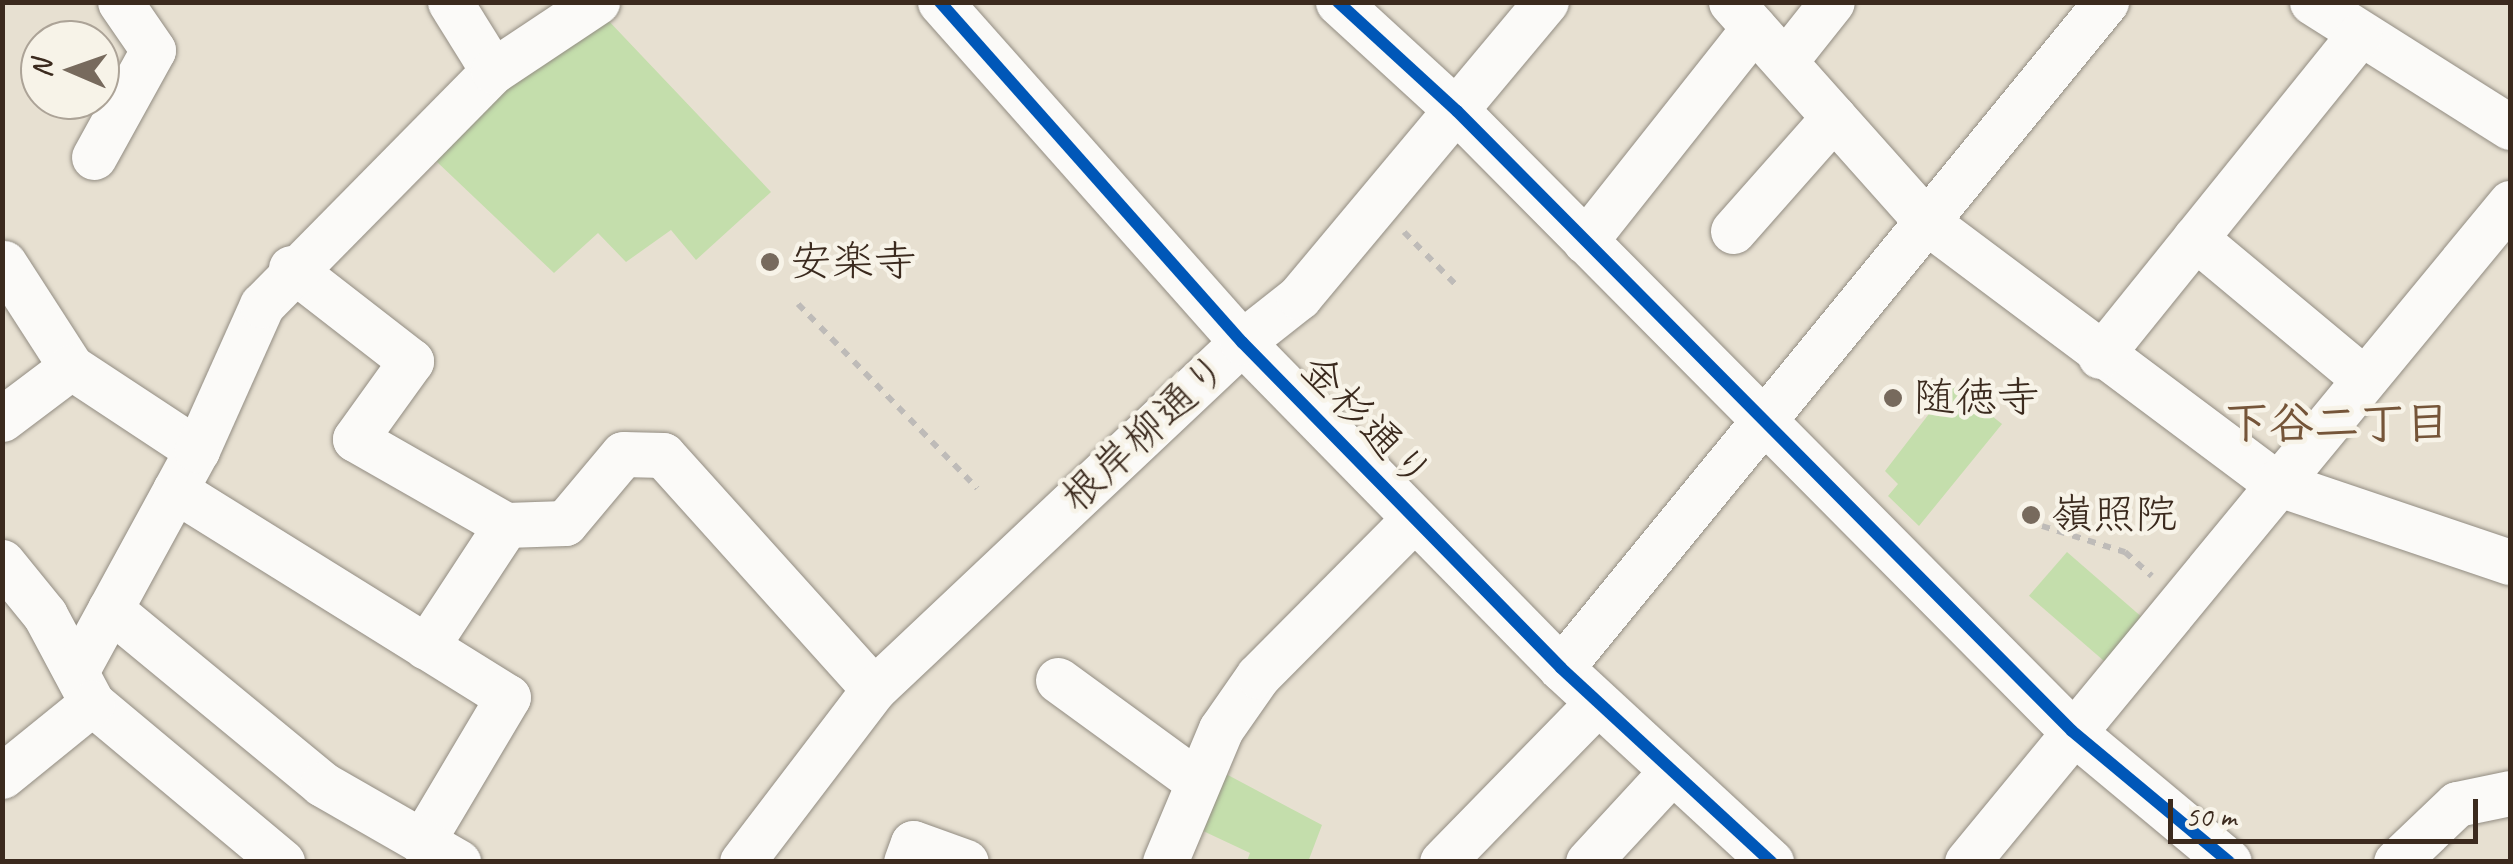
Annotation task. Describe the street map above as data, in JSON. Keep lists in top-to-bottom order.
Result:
{
  "streets": {
    "street": ["金杉通り", "根岸柳通り"]
  },
  "crossings": [
    ["金杉通り", "根岸柳通り"]
  ],
  "districts": ["下谷二丁目"],
  "places": ["安楽寺", "随徳寺", "嶺照院"],
  "scale_bar": "50 m",
  "north": "left"
}
